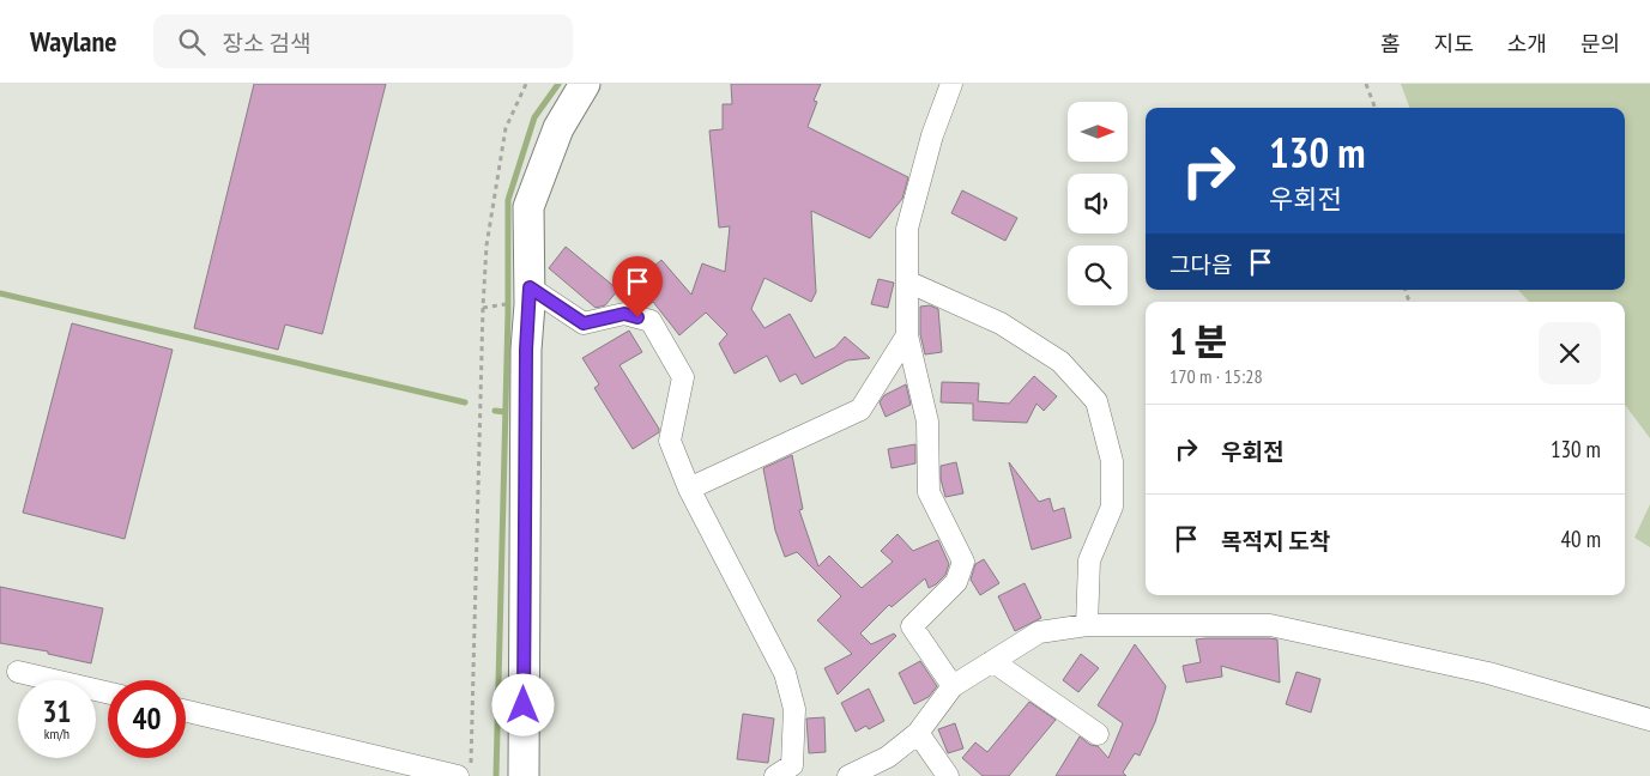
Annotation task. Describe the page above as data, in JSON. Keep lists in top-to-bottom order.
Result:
{
  "north": "right",
  "page": {
    "header": "Waylane",
    "search": "장소 검색",
    "nav": [
      "홈",
      "지도",
      "소개",
      "문의"
    ],
    "turn": ["130 m", "우회전"],
    "then": "그다음",
    "heading": ["1 분", "170 m · 15:28"],
    "list": [
      {
        "name": "우회전",
        "value": "130 m"
      },
      {
        "name": "목적지 도착",
        "value": "40 m"
      }
    ],
    "speed": "31 km/h",
    "limit": "40"
  }
}
